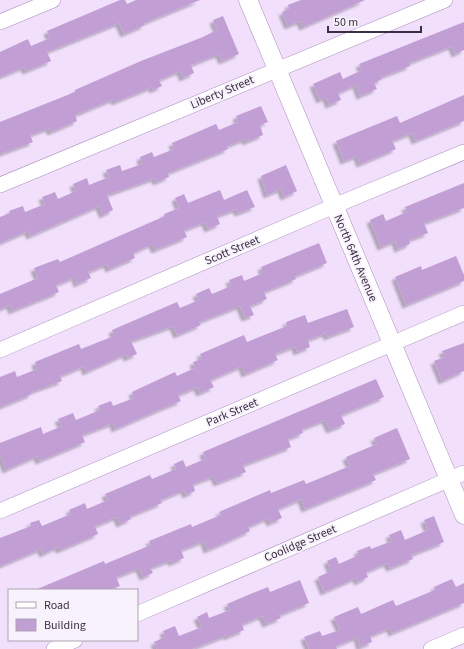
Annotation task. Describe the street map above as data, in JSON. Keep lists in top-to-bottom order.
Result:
{
  "streets": {
    "street": [
      "Liberty Street",
      "Scott Street",
      "North 64th Avenue",
      "Park Street",
      "Coolidge Street"
    ]
  },
  "crossings": [
    ["Liberty Street", "North 64th Avenue"],
    ["Scott Street", "North 64th Avenue"],
    ["North 64th Avenue", "Park Street"],
    ["North 64th Avenue", "Coolidge Street"]
  ],
  "legend": ["Road", "Building"],
  "scale_bar": "50 m"
}
